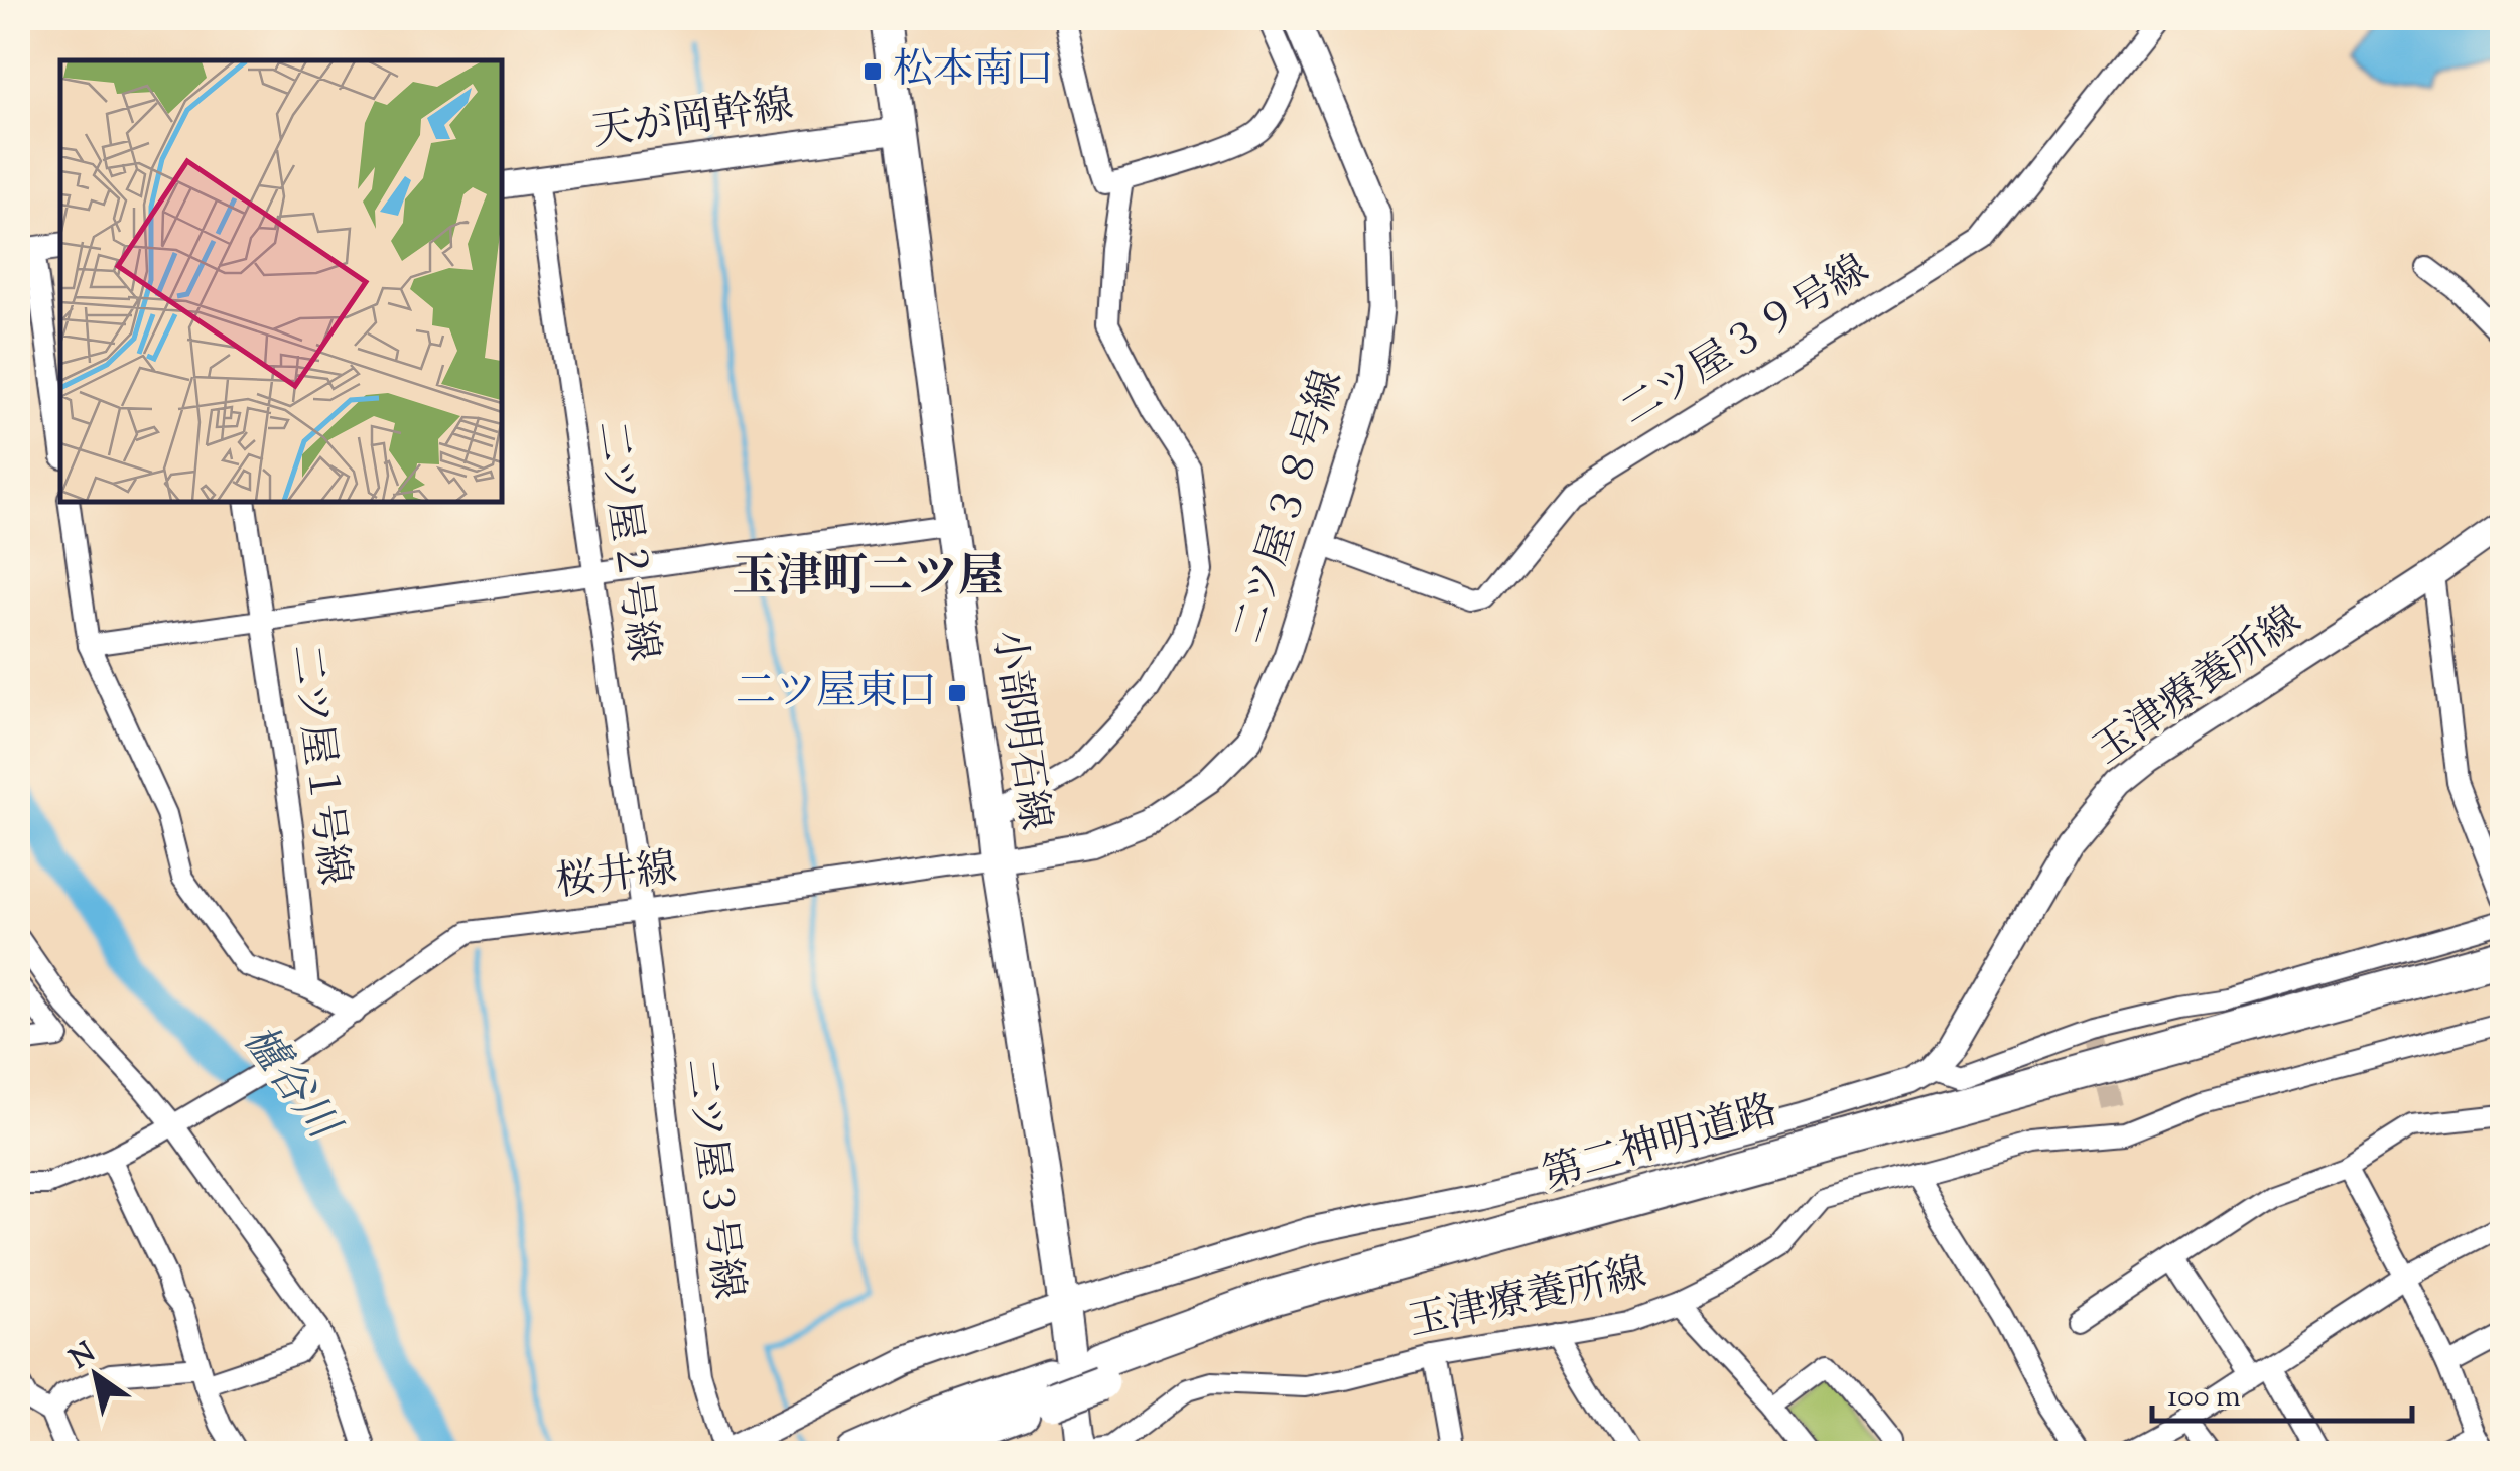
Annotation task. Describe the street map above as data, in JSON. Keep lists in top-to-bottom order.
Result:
{
  "streets": {
    "highway": ["第二神明道路"],
    "main road": ["小部明石線"],
    "street": [
      "天が岡幹線",
      "二ツ屋３９号線",
      "二ツ屋３８号線",
      "二ツ屋２号線",
      "玉津療養所線",
      "二ツ屋１号線",
      "桜井線",
      "二ツ屋３号線"
    ]
  },
  "crossings": [
    ["天が岡幹線", "二ツ屋２号線"],
    ["天が岡幹線", "小部明石線"],
    ["二ツ屋３９号線", "二ツ屋３８号線"],
    ["二ツ屋３８号線", "小部明石線"],
    ["二ツ屋３８号線", "桜井線"],
    ["二ツ屋２号線", "桜井線"],
    ["二ツ屋２号線", "二ツ屋３号線"],
    ["玉津療養所線", "小部明石線"],
    ["玉津療養所線", "二ツ屋３号線"],
    ["小部明石線", "桜井線"],
    ["桜井線", "二ツ屋３号線"]
  ],
  "districts": ["玉津町二ツ屋"],
  "water": ["櫨谷川"],
  "places": {
    "transit": ["松本南口", "二ツ屋東口"]
  },
  "scale_bar": "100 m",
  "north": "top left"
}
